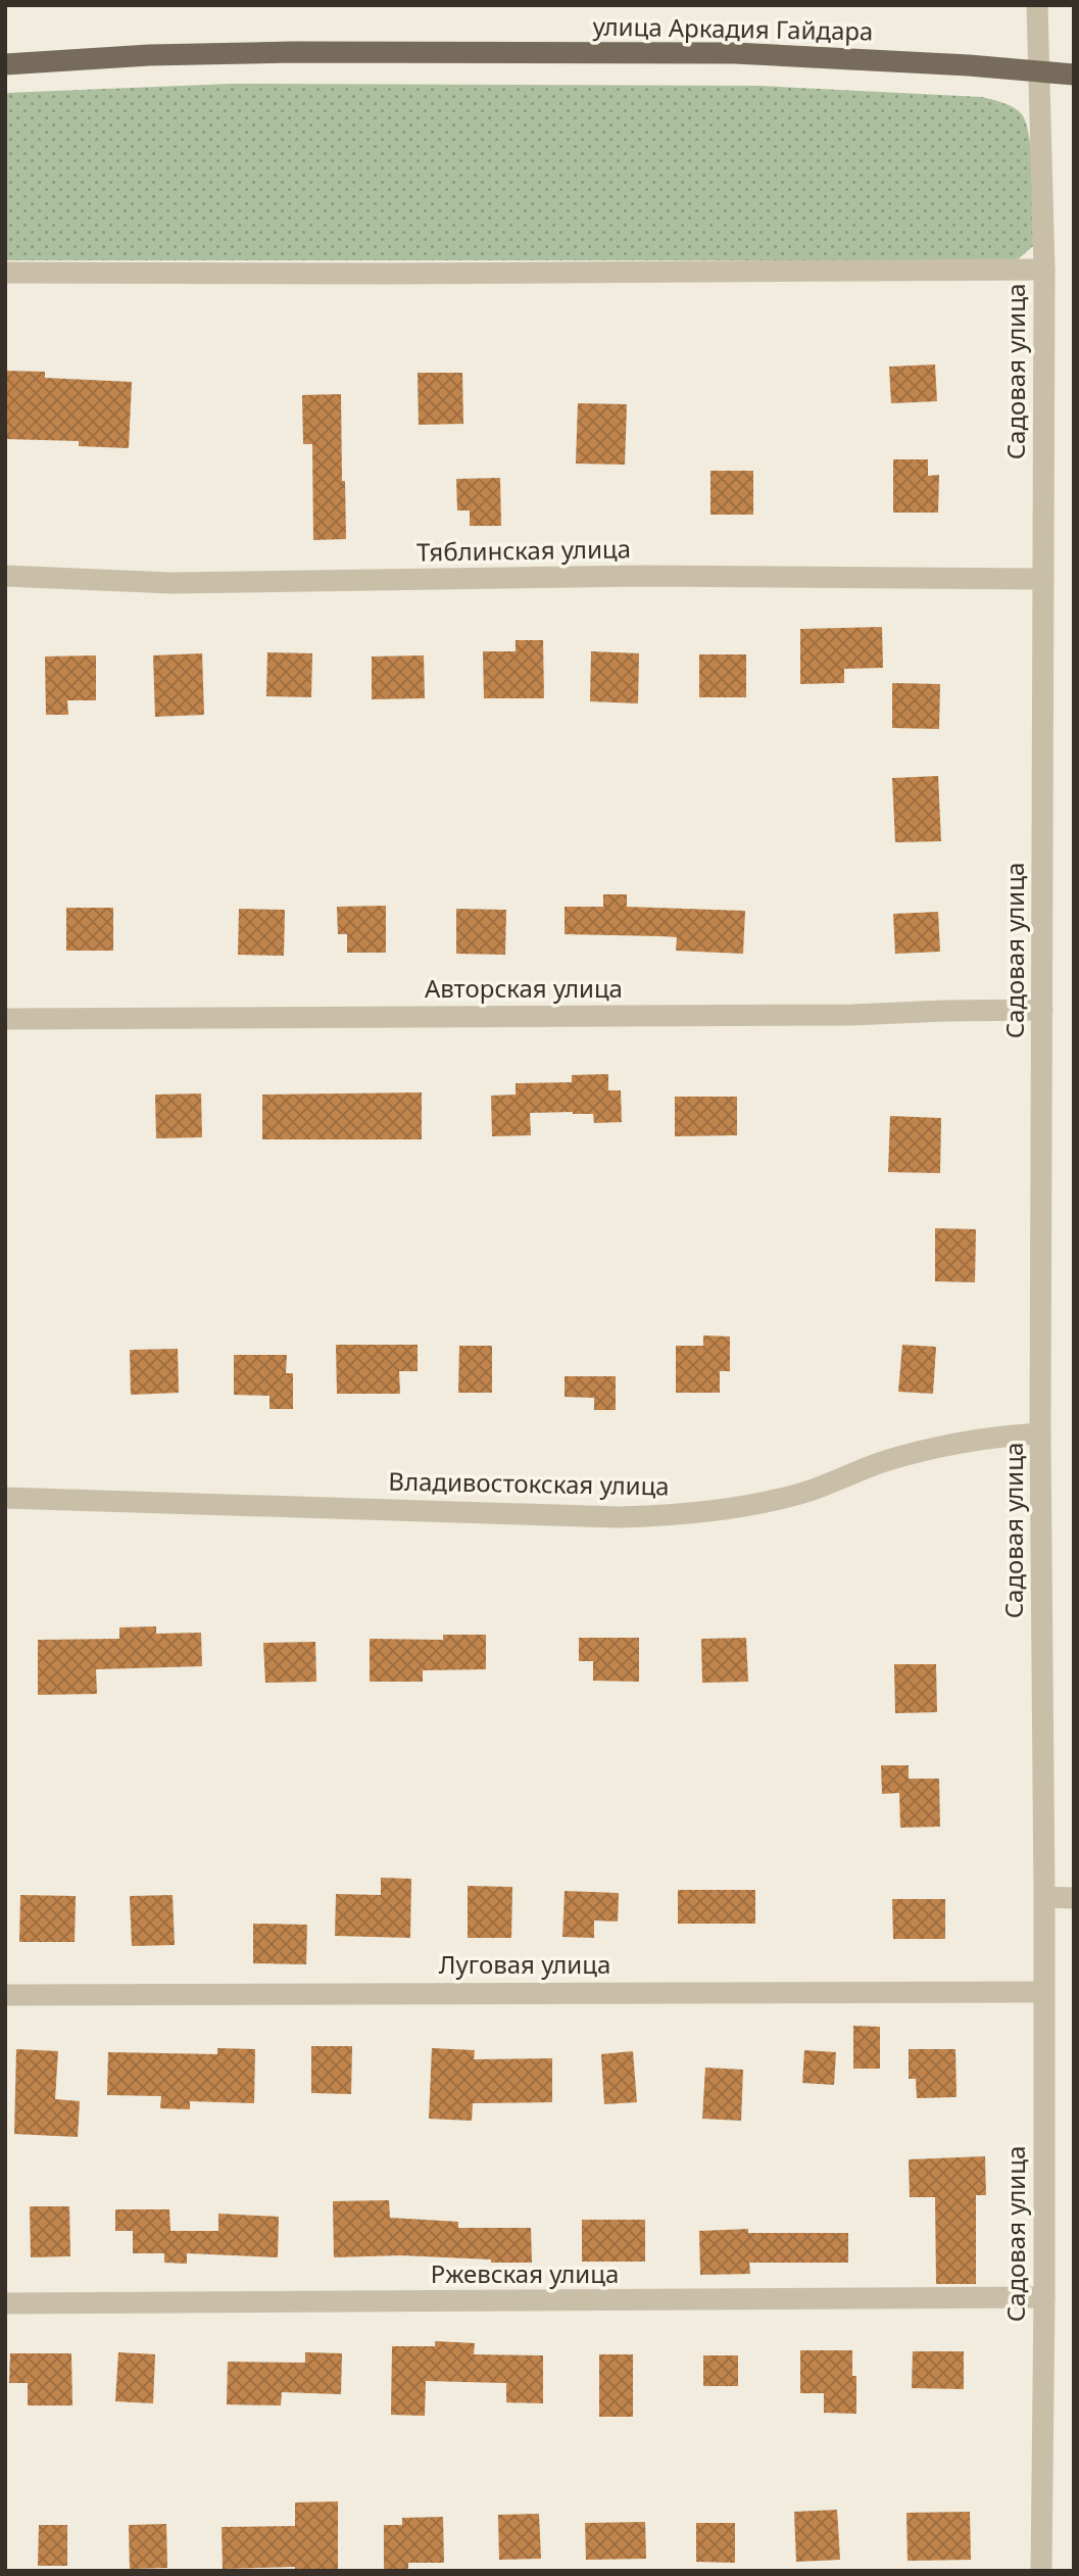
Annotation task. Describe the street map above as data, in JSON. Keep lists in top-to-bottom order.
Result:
{
  "streets": {
    "main road": ["улица Аркадия Гайдара"],
    "street": [
      "Садовая улица",
      "Тяблинская улица",
      "Авторская улица",
      "Владивостокская улица",
      "Луговая улица",
      "Ржевская улица"
    ]
  },
  "crossings": [
    ["улица Аркадия Гайдара", "Садовая улица"],
    ["Садовая улица", "Тяблинская улица"],
    ["Садовая улица", "Авторская улица"],
    ["Садовая улица", "Владивостокская улица"],
    ["Садовая улица", "Луговая улица"],
    ["Садовая улица", "Ржевская улица"]
  ]
}
